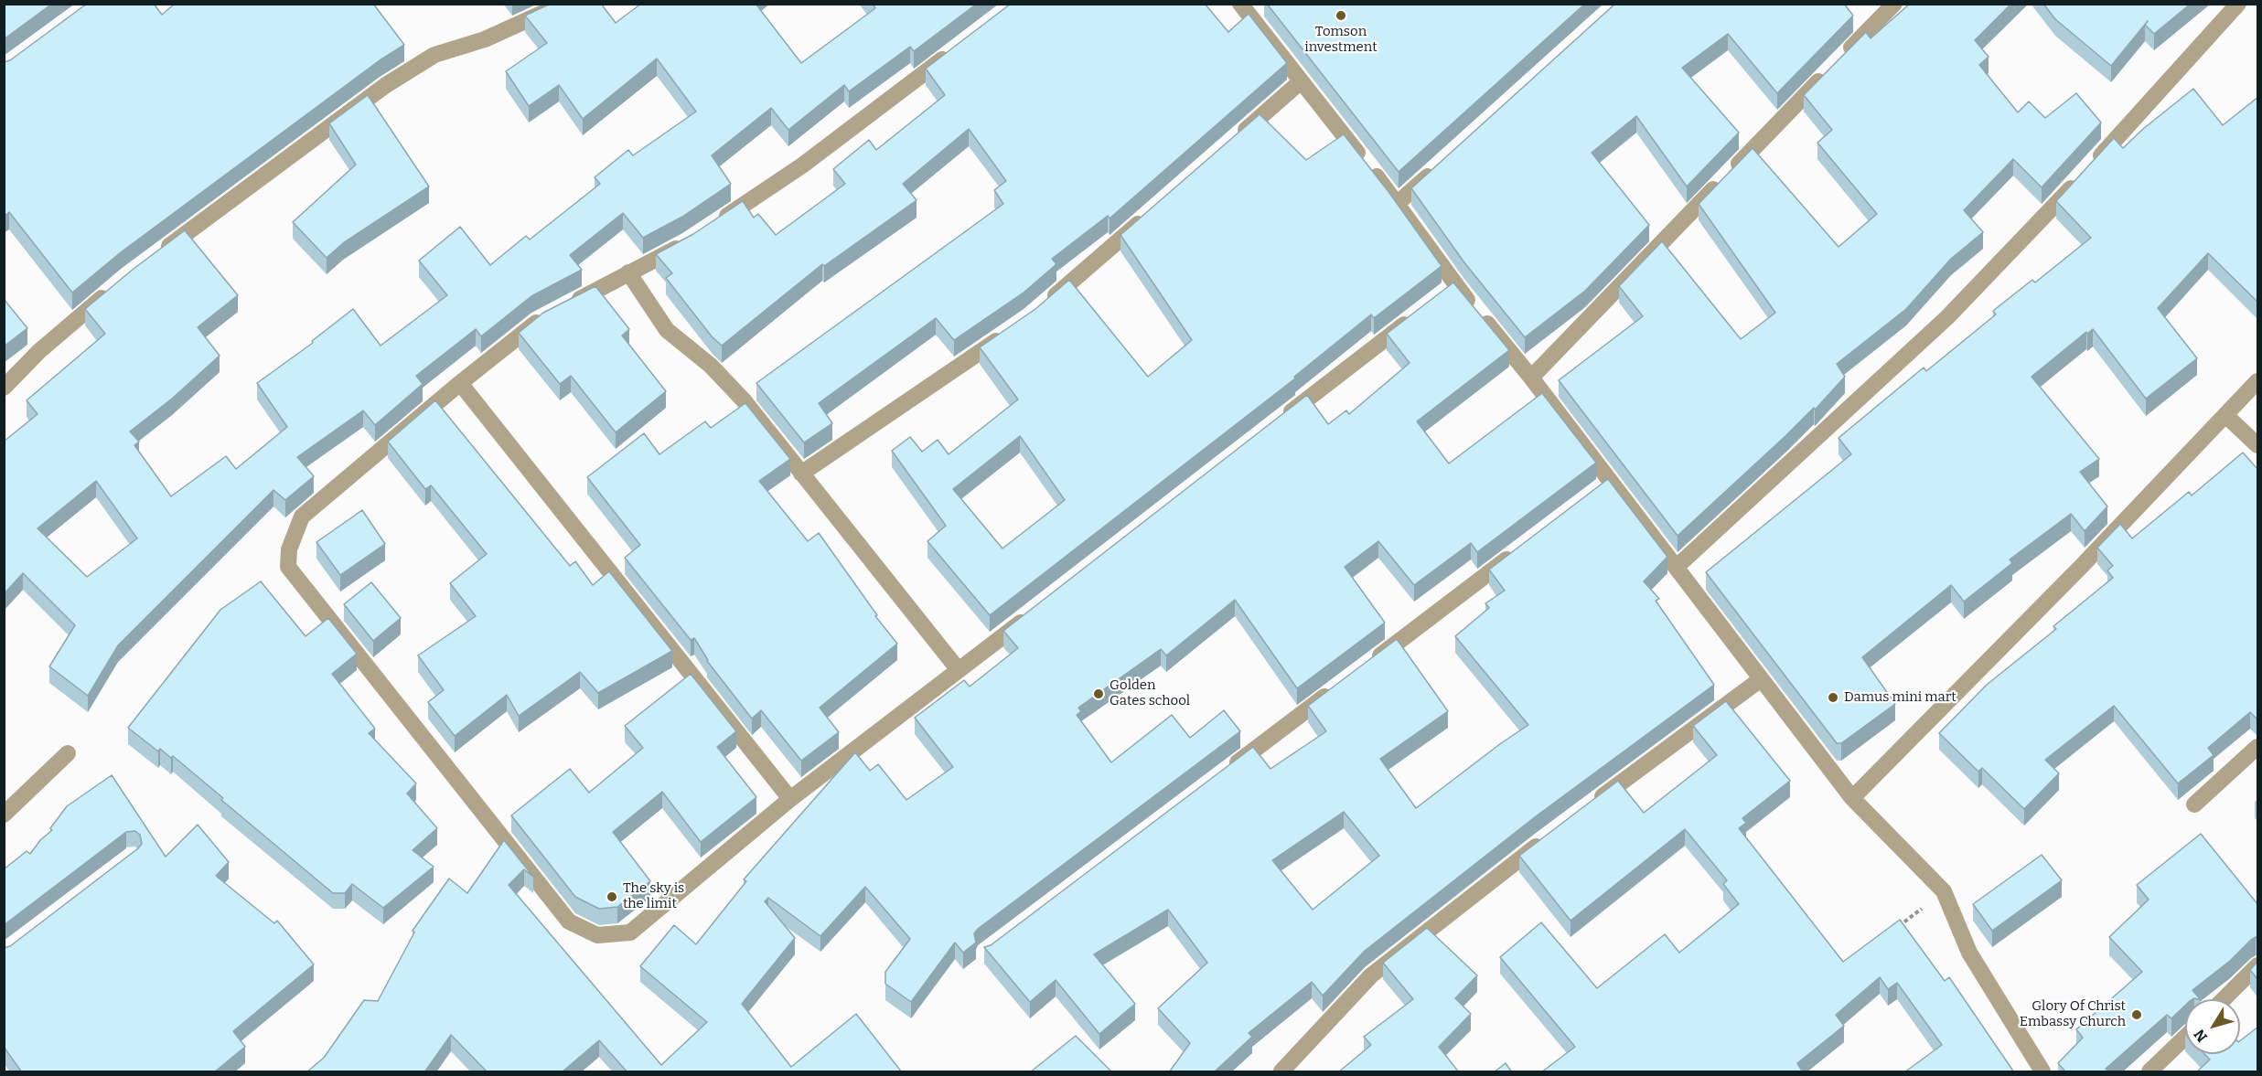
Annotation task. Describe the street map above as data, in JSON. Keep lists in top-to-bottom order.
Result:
{
  "places": [
    "Tomson investment",
    "Golden Gates school",
    "Damus mini mart",
    "The sky is the limit",
    "Glory Of Christ Embassy Church"
  ],
  "north": "bottom left"
}
